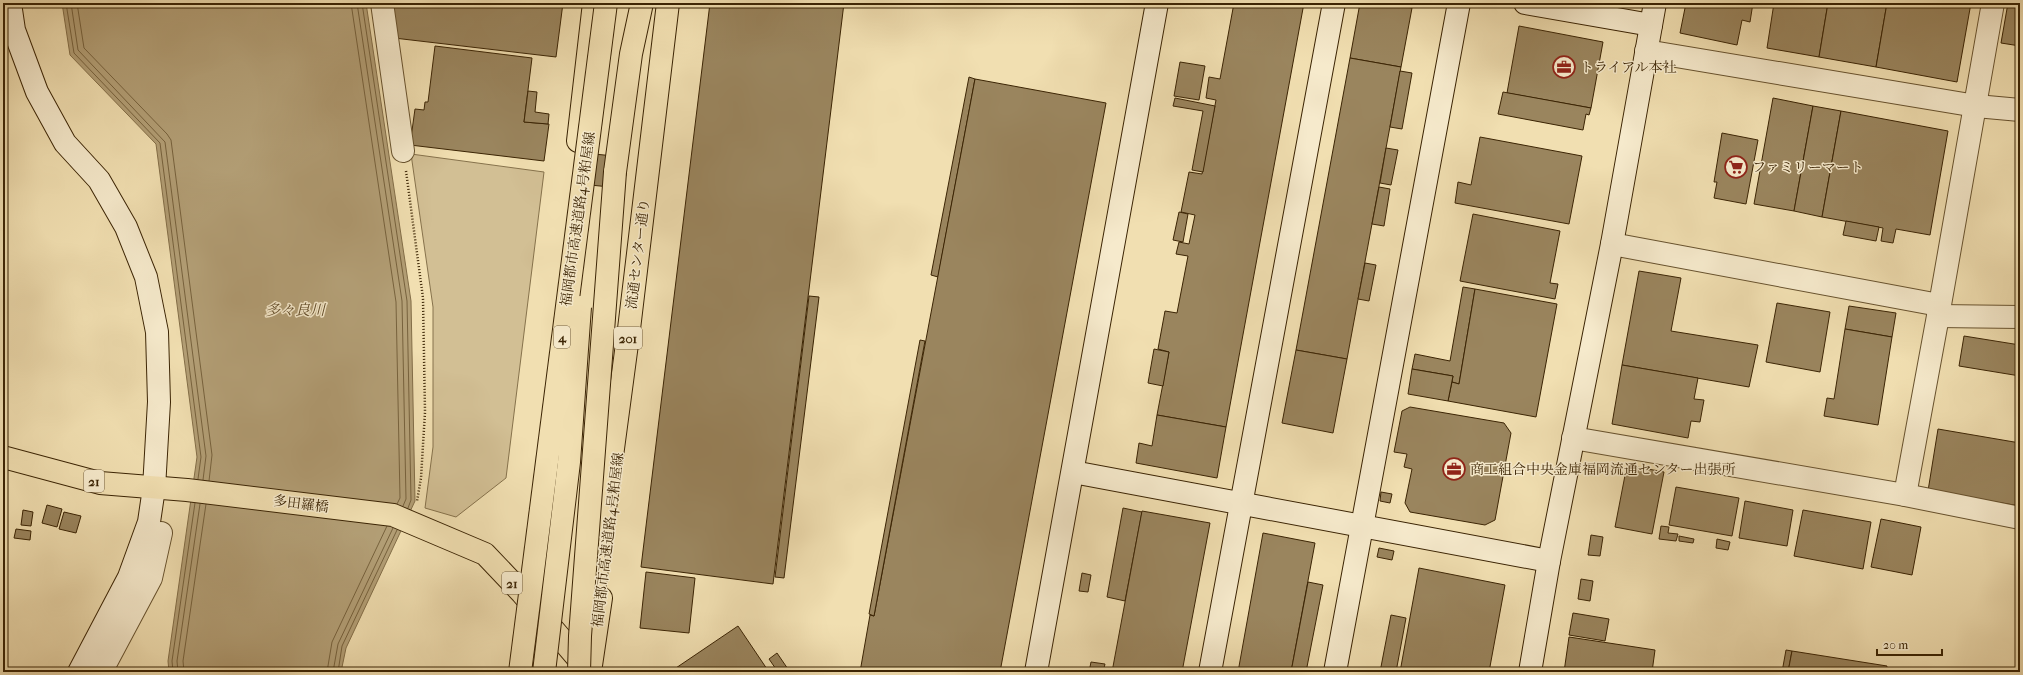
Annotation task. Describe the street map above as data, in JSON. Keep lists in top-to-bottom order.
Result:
{
  "streets": {
    "main road": [
      "福岡都市高速道路4号粕屋線",
      "4",
      "21",
      "多田羅橋"
    ]
  },
  "crossings": [
    ["福岡都市高速道路4号粕屋線", "21"],
    ["21", "多田羅橋"]
  ],
  "water": ["多々良川"],
  "places": {
    "office": ["トライアル本社", "商工組合中央金庫福岡流通センター出張所"],
    "supermarket": ["ファミリーマート"]
  },
  "scale_bar": "20 m"
}
